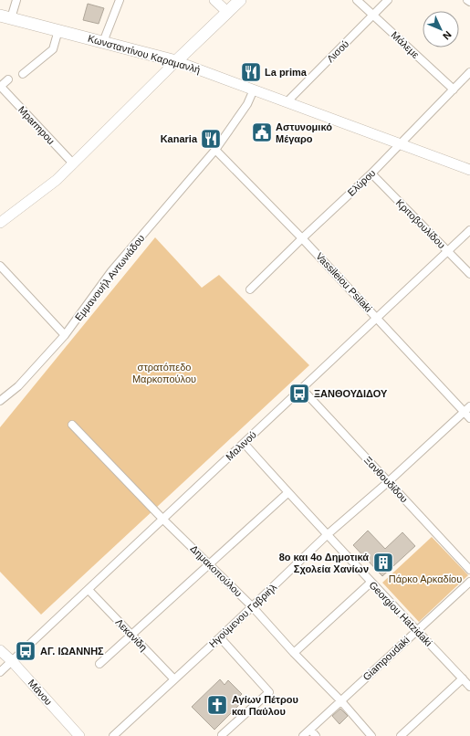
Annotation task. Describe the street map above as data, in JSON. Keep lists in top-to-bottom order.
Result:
{
  "streets": {
    "main road": ["Κωνσταντίνου Καραμανλή"],
    "street": [
      "Μάλεμε",
      "Λισού",
      "Mparmpou",
      "Ελύρου",
      "Κριτοβουλίδου",
      "Εμμανουήλ Αντωνιάδου",
      "Vassileiou Psilaki",
      "Μαλινού",
      "Ξανθουδίδου",
      "Δημακοπούλου",
      "Georgiou Hatzidaki",
      "Ηγούμενου Γαβριήλ",
      "Λεκανίδη",
      "Giampoudaki",
      "Μάνου"
    ]
  },
  "crossings": [
    ["Μάλεμε", "Λισού"],
    ["Μάλεμε", "Ελύρου"],
    ["Λισού", "Κωνσταντίνου Καραμανλή"],
    ["Κωνσταντίνου Καραμανλή", "Ελύρου"],
    ["Κωνσταντίνου Καραμανλή", "Εμμανουήλ Αντωνιάδου"],
    ["Ελύρου", "Κριτοβουλίδου"],
    ["Ελύρου", "Vassileiou Psilaki"],
    ["Κριτοβουλίδου", "Μαλινού"],
    ["Εμμανουήλ Αντωνιάδου", "Vassileiou Psilaki"],
    ["Vassileiou Psilaki", "Μαλινού"],
    ["Vassileiou Psilaki", "Ηγούμενου Γαβριήλ"],
    ["Μαλινού", "Ξανθουδίδου"],
    ["Μαλινού", "Δημακοπούλου"],
    ["Μαλινού", "Georgiou Hatzidaki"],
    ["Μαλινού", "Λεκανίδη"],
    ["Μαλινού", "Μάνου"],
    ["Ξανθουδίδου", "Ηγούμενου Γαβριήλ"],
    ["Δημακοπούλου", "Ηγούμενου Γαβριήλ"],
    ["Δημακοπούλου", "Giampoudaki"],
    ["Georgiou Hatzidaki", "Ηγούμενου Γαβριήλ"],
    ["Georgiou Hatzidaki", "Giampoudaki"],
    ["Ηγούμενου Γαβριήλ", "Λεκανίδη"]
  ],
  "parks": ["στρατόπεδο Μαρκοπούλου", "Πάρκο Αρκαδίου"],
  "places": {
    "restaurant": ["La prima", "Kanaria"],
    "public building": ["Αστυνομικό Μέγαρο"],
    "bus stop": ["ΞΑΝΘΟΥΔΙΔΟΥ", "ΑΓ. ΙΩΑΝΝΗΣ"],
    "building": ["8ο και 4ο Δημοτικά Σχολεία Χανίων"],
    "church": ["Αγίων Πέτρου και Παύλου"]
  },
  "north": "bottom right"
}
